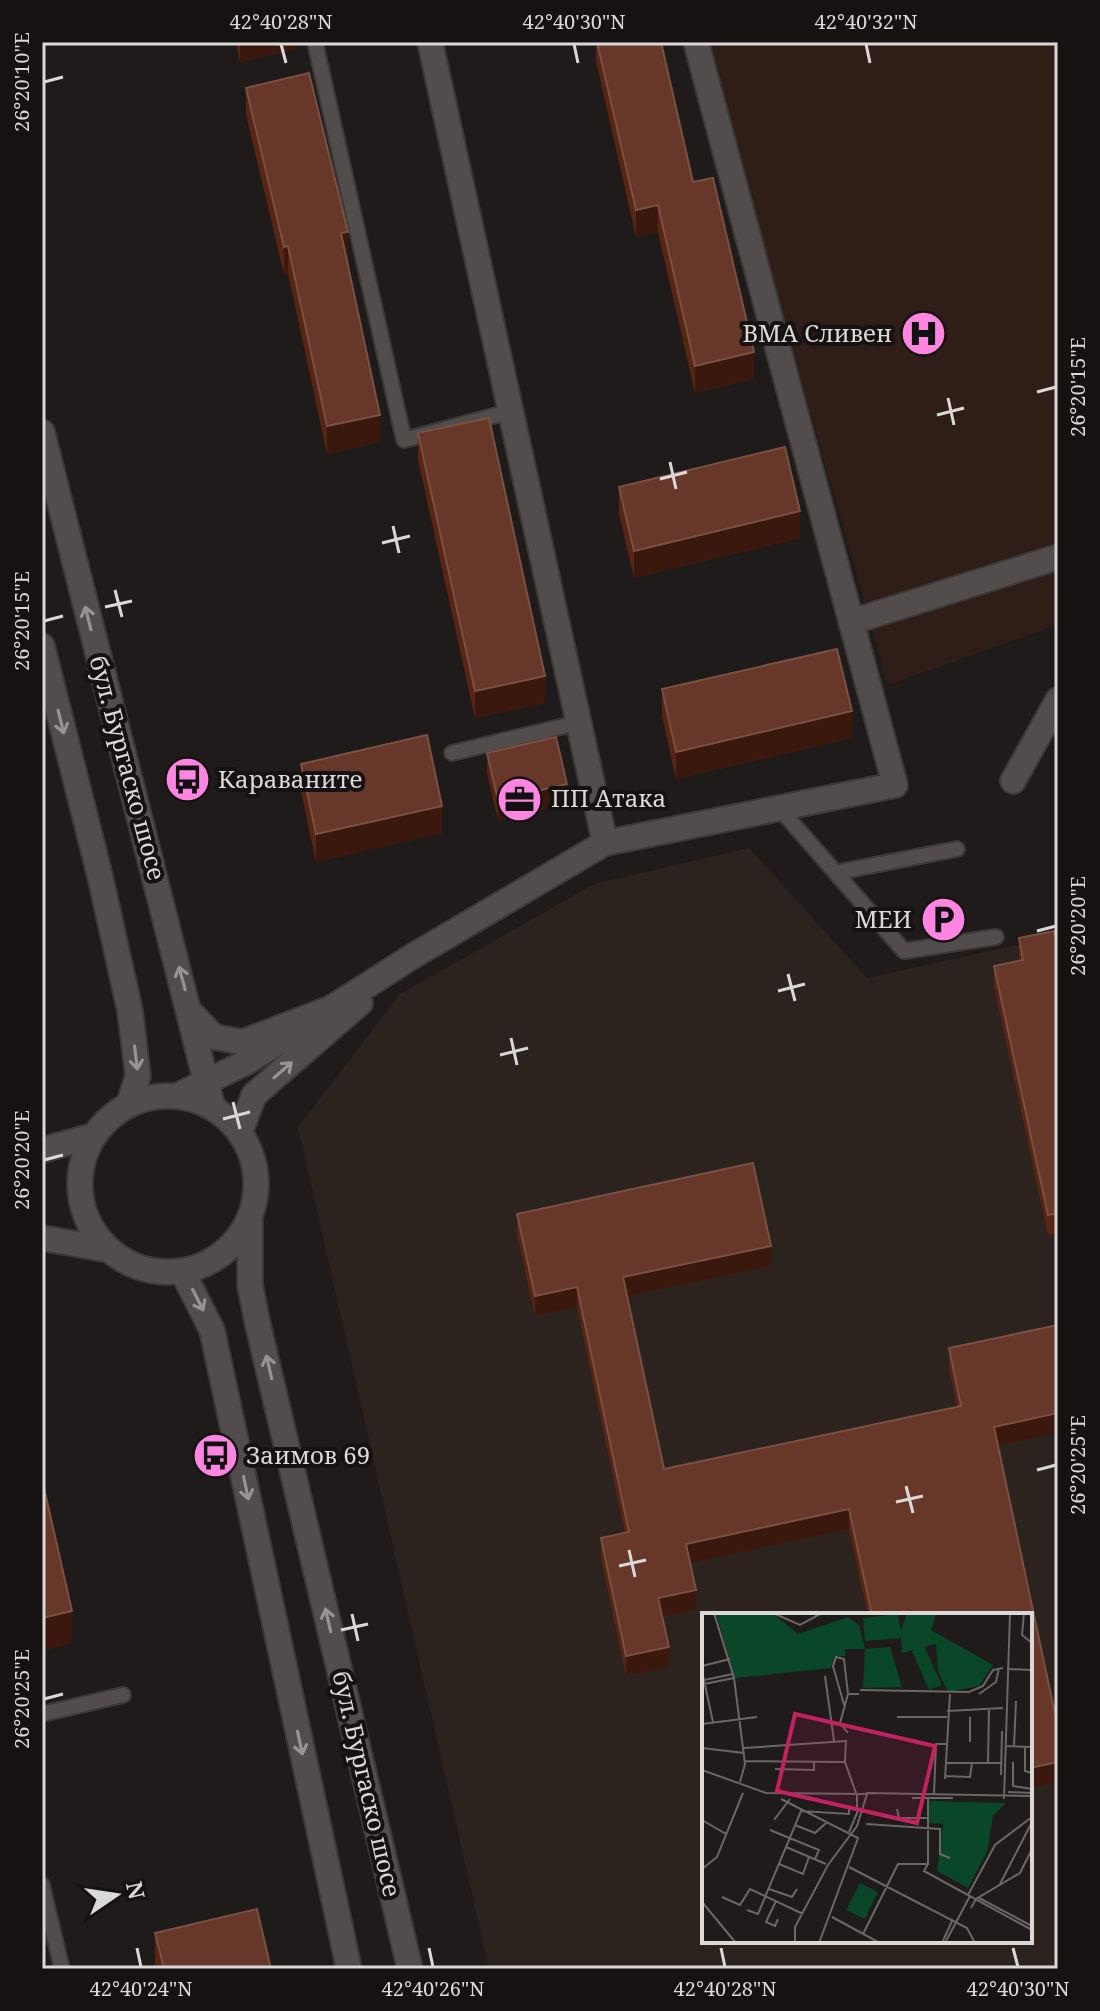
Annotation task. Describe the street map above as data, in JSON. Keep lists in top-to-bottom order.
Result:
{
  "streets": {
    "main road": ["бул. Бургаско шосе"]
  },
  "places": {
    "hospital": ["ВМА Сливен"],
    "bus stop": ["Караваните", "Заимов 69"],
    "office": ["ПП Атака"],
    "parking": ["МЕИ"]
  },
  "north": "right",
  "coordinates": [
    "42°40'28\"N",
    "42°40'30\"N",
    "42°40'32\"N",
    "26°20'10\"E",
    "26°20'15\"E",
    "26°20'20\"E",
    "26°20'25\"E",
    "42°40'24\"N",
    "42°40'26\"N"
  ]
}
